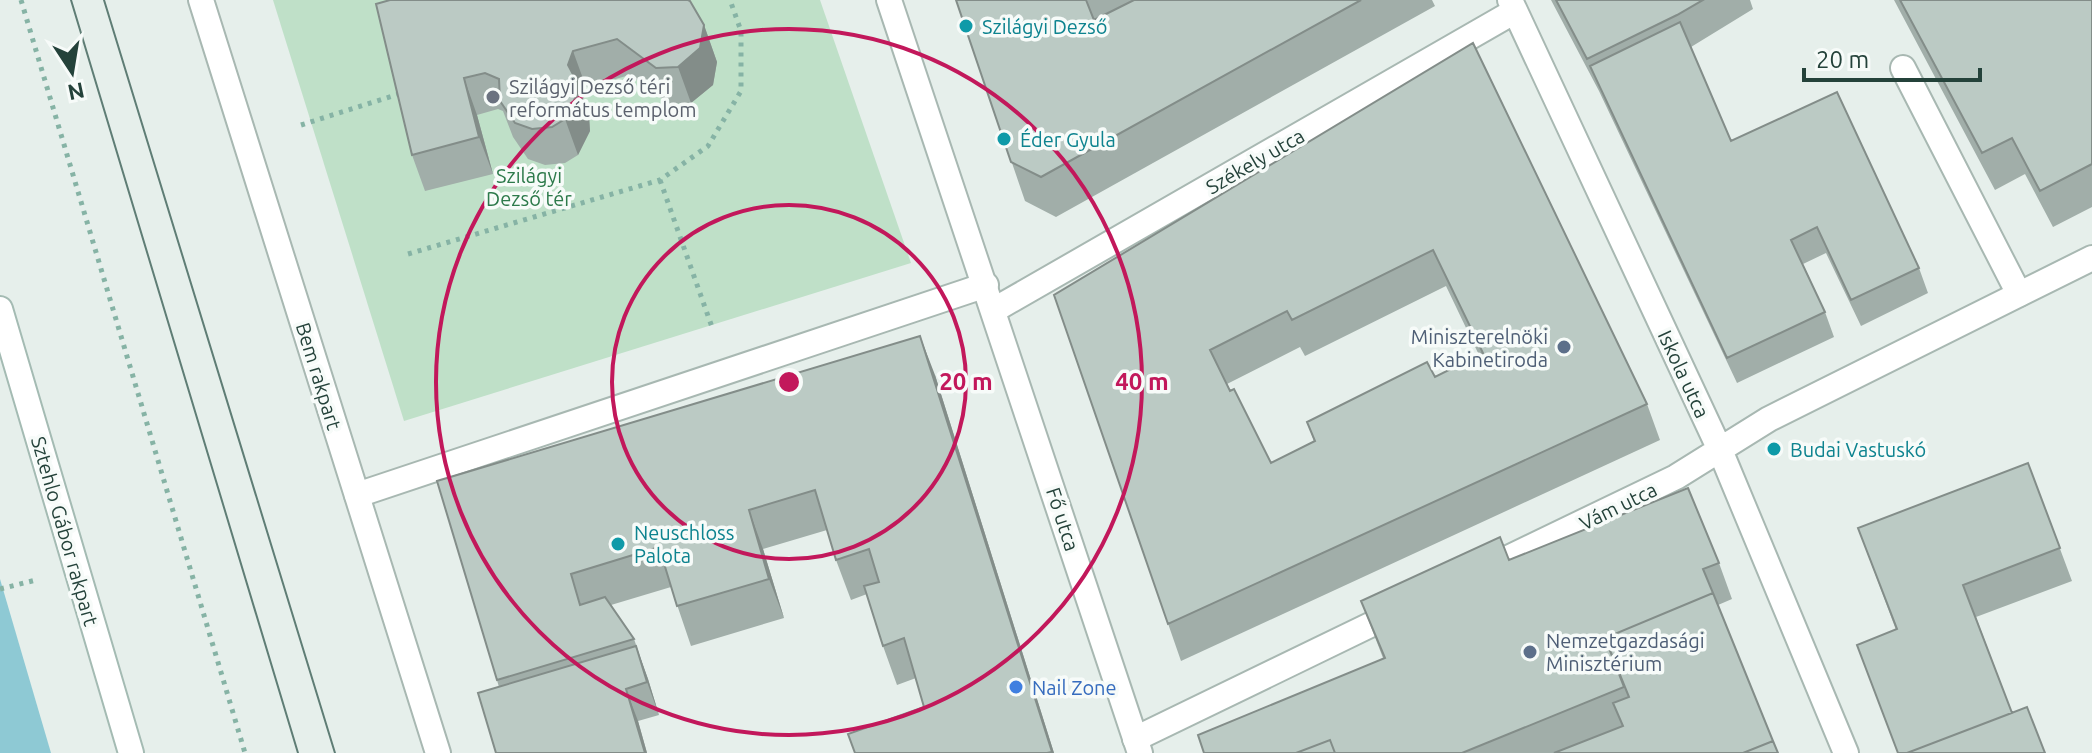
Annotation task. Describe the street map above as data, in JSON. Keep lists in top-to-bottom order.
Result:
{
  "streets": {
    "street": [
      "Székely utca",
      "Iskola utca",
      "Bem rakpart",
      "Vám utca",
      "Fő utca",
      "Sztehlo Gábor rakpart"
    ]
  },
  "crossings": [
    ["Székely utca", "Iskola utca"],
    ["Székely utca", "Fő utca"],
    ["Iskola utca", "Vám utca"]
  ],
  "parks": ["Szilágyi Dezső tér"],
  "places": [
    "Szilágyi Dezső",
    "Szilágyi Dezső téri református templom",
    "Éder Gyula",
    "Miniszterelnöki Kabinetiroda",
    "Budai Vastuskó",
    "Neuschloss Palota",
    "Nemzetgazdasági Minisztérium",
    "Nail Zone"
  ],
  "scale_bar": "20 m",
  "north": "bottom",
  "rings": ["20 m", "40 m"]
}
